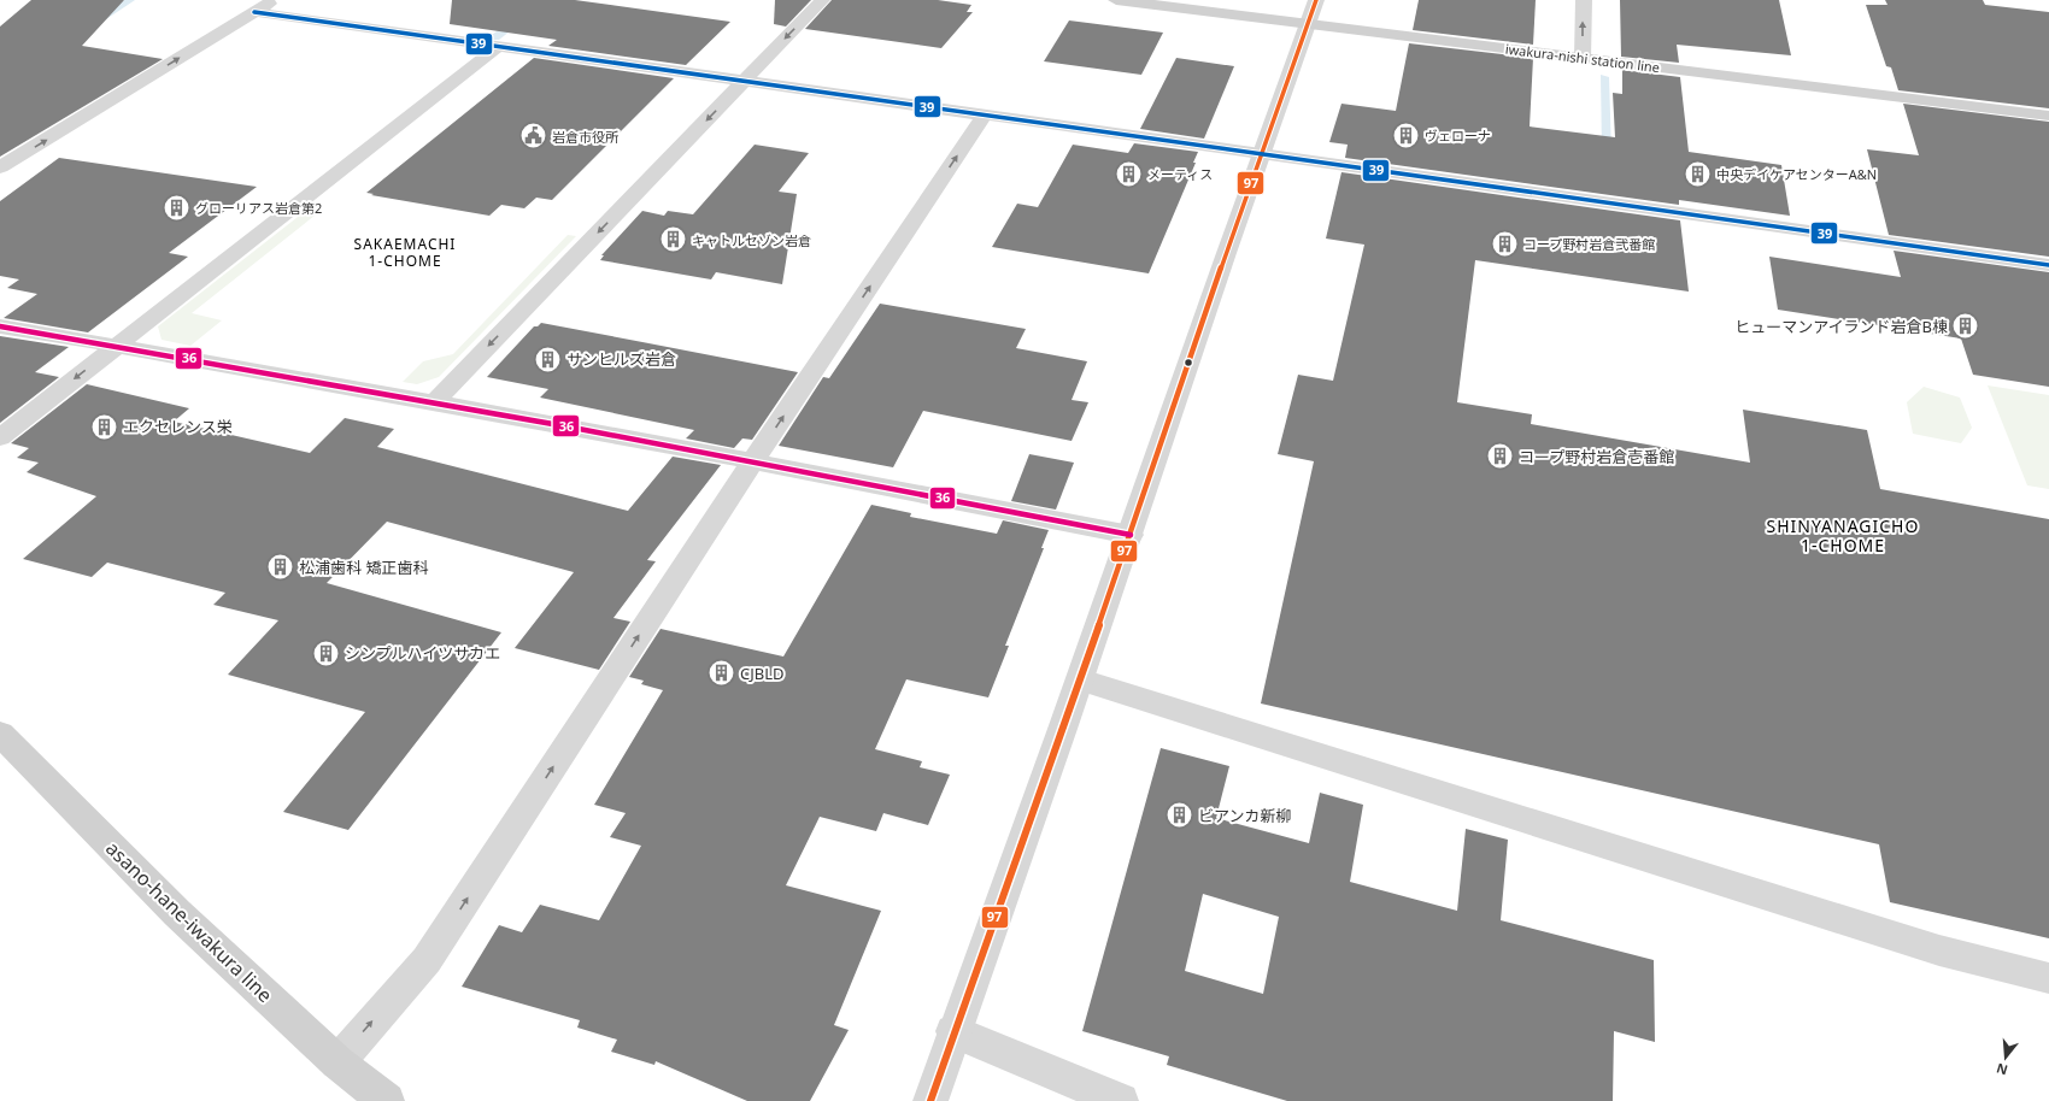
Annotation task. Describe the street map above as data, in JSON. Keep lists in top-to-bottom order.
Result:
{
  "streets": {
    "main road": ["iwakura-nishi station line", "asano-hane-iwakura line"]
  },
  "districts": ["SAKAEMACHI 1-CHOME", "SHINYANAGICHO 1-CHOME"],
  "places": {
    "building": [
      "ヴェローナ",
      "メーティス",
      "中央デイケアセンターA&N",
      "グローリアス岩倉第2",
      "キャトルセゾン岩倉",
      "コープ野村岩倉弐番館",
      "ヒューマンアイランド岩倉B棟",
      "サンヒルズ岩倉",
      "エクセレンス栄",
      "コープ野村岩倉壱番館",
      "松浦歯科 矯正歯科",
      "シンプルハイツサカエ",
      "CJBLD",
      "ビアンカ新柳"
    ],
    "public building": ["岩倉市役所"]
  },
  "lines": ["transit line 97", "transit line 39", "transit line 36"],
  "north": "bottom"
}
